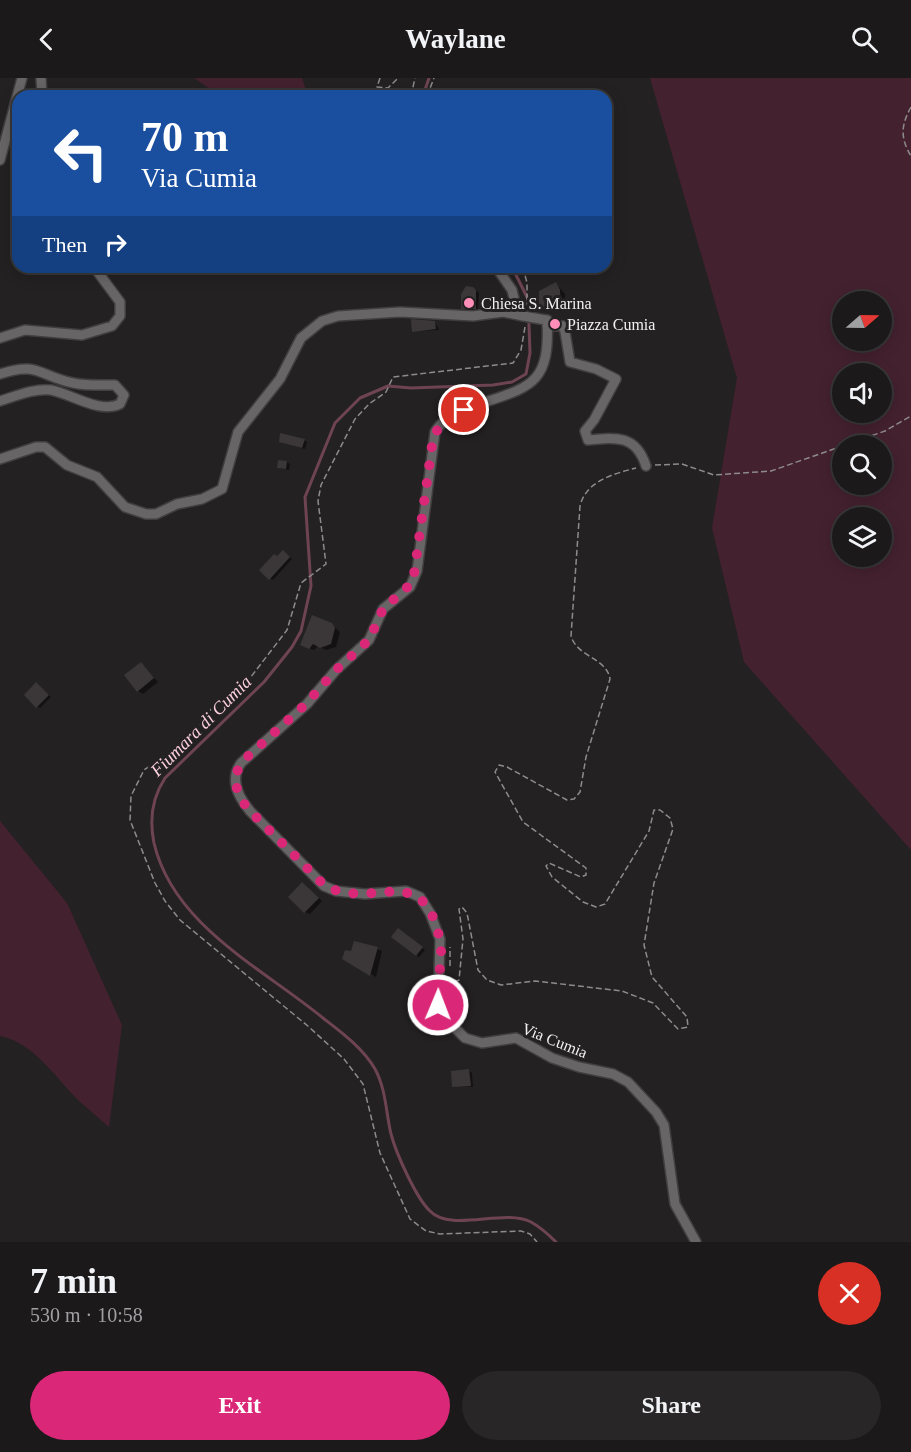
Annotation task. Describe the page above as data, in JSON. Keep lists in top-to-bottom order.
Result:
{
  "streets": {
    "street": ["Via Cumia"]
  },
  "water": ["Fiumara di Cumia"],
  "places": ["Chiesa S. Marina", "Piazza Cumia"],
  "north": "right",
  "page": {
    "header": "Waylane",
    "turn": ["70 m", "Via Cumia"],
    "then": "Then",
    "heading": ["7 min", "530 m · 10:58"],
    "buttons": ["Exit", "Share"]
  }
}
